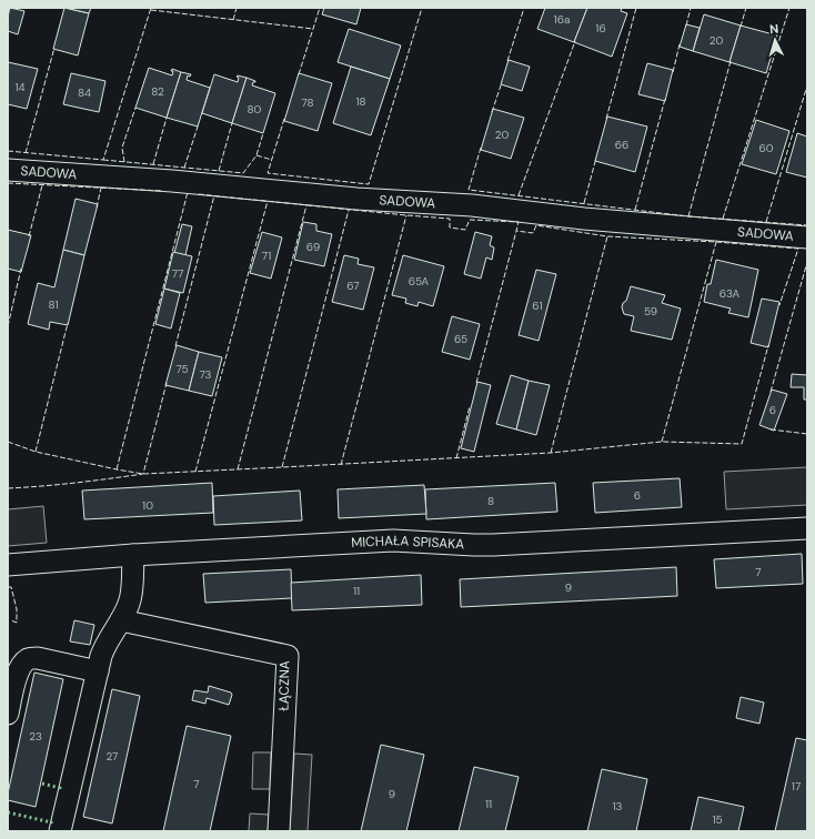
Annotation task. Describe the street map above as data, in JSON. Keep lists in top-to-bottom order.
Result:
{
  "streets": {
    "street": ["SADOWA", "MICHAŁA SPISAKA", "ŁĄCZNA"]
  },
  "house_numbers": [
    "16a",
    "16",
    "20",
    "14",
    "82",
    "84",
    "18",
    "78",
    "80",
    "20",
    "66",
    "60",
    "69",
    "71",
    "77",
    "65A",
    "67",
    "63A",
    "81",
    "61",
    "59",
    "65",
    "75",
    "73",
    "6",
    "6",
    "8",
    "10",
    "7",
    "9",
    "11",
    "23",
    "27",
    "7",
    "17",
    "9",
    "11",
    "13",
    "15"
  ],
  "north": "top"
}
